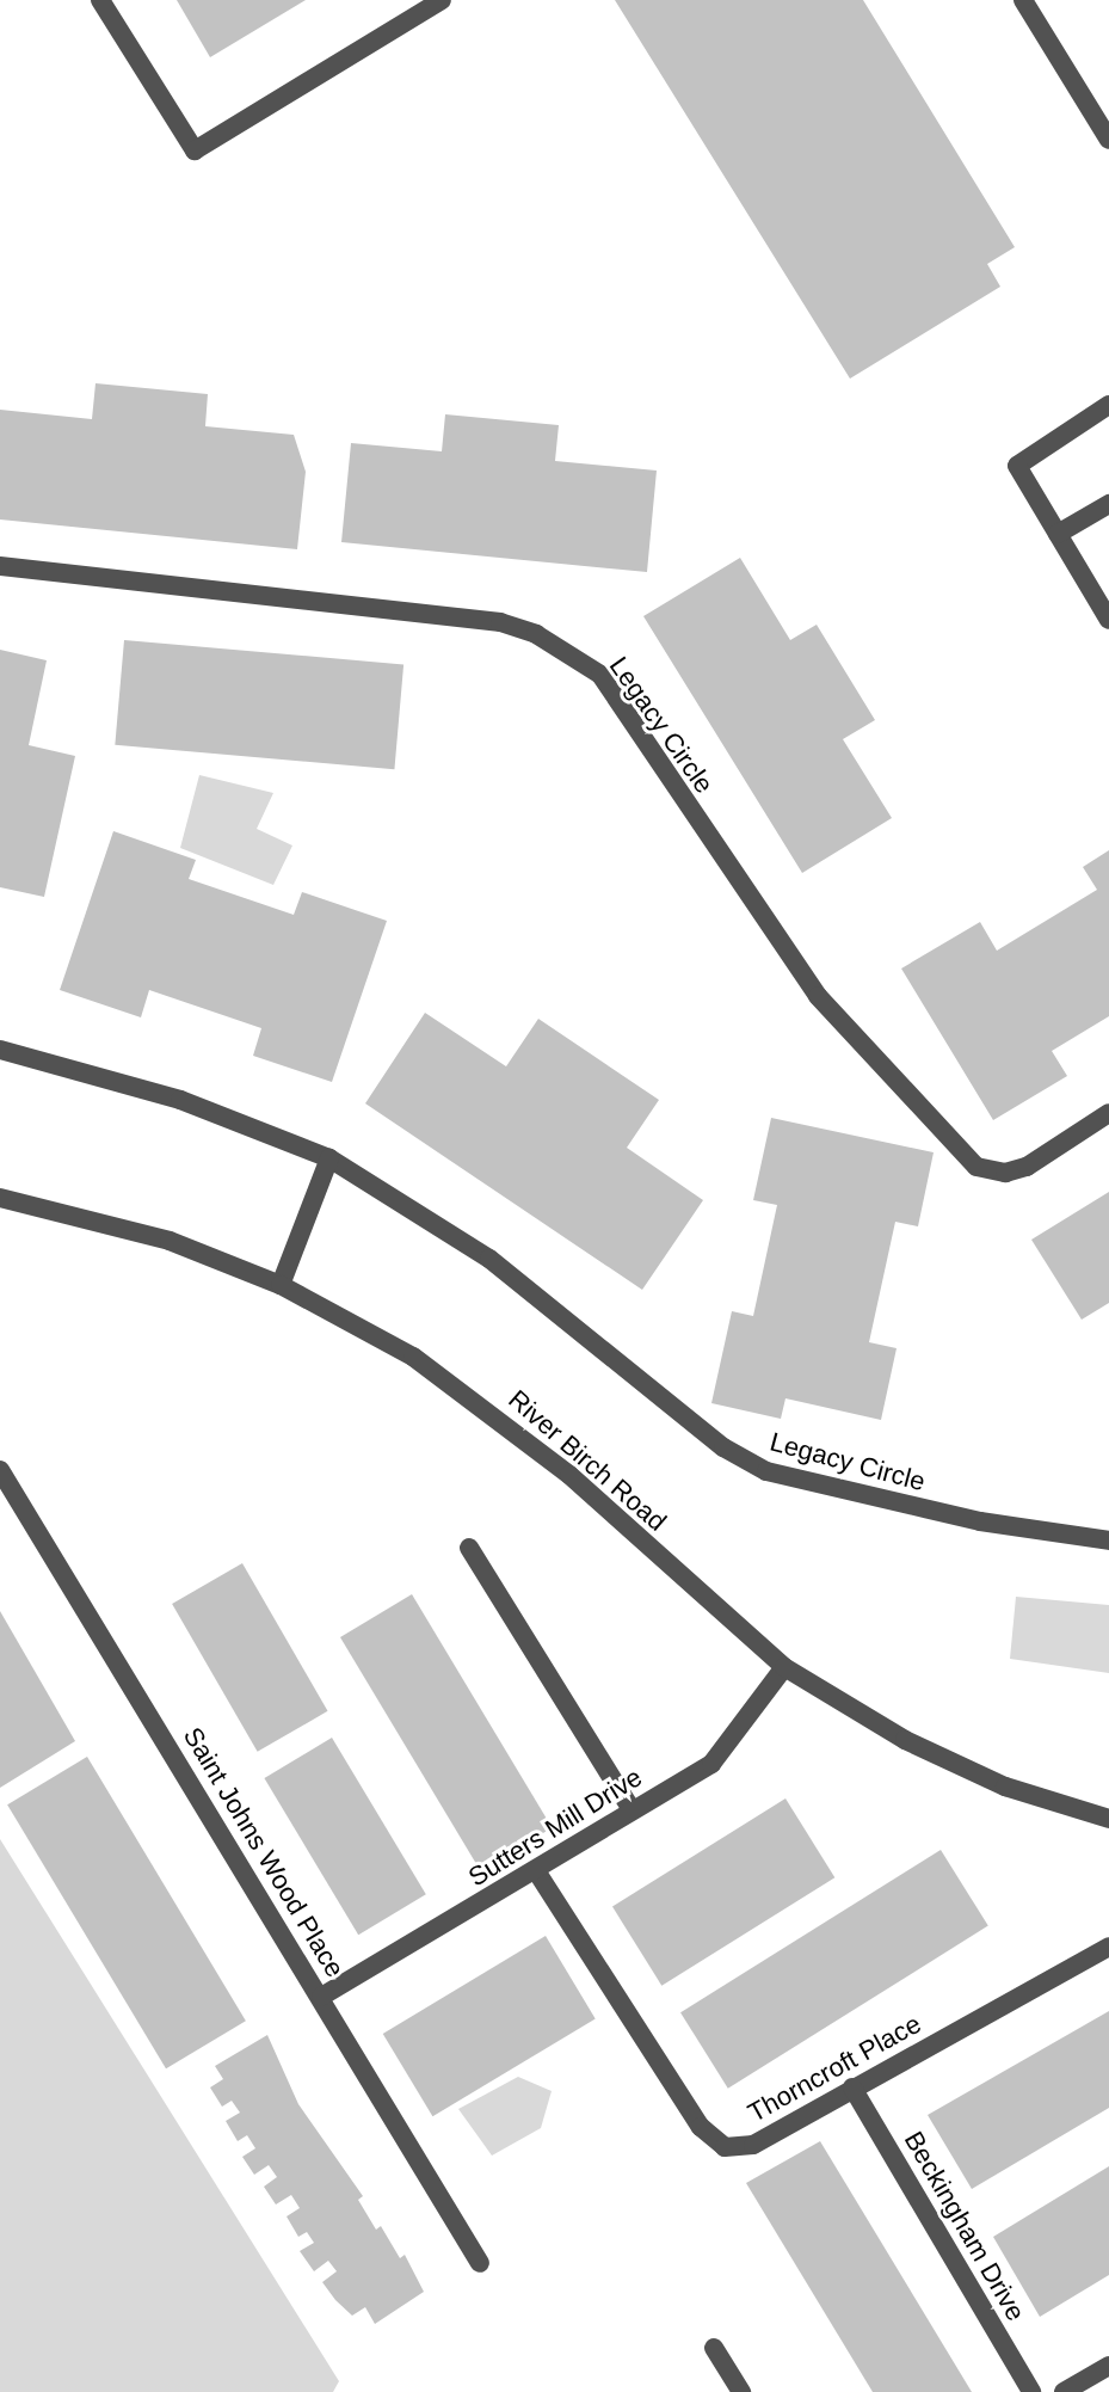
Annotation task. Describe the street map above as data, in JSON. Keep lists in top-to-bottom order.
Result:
{
  "streets": {
    "street": [
      "Legacy Circle",
      "River Birch Road",
      "Sutters Mill Drive",
      "Saint Johns Wood Place",
      "Thorncroft Place",
      "Beckingham Drive"
    ]
  },
  "crossings": [
    ["River Birch Road", "Sutters Mill Drive"],
    ["Sutters Mill Drive", "Saint Johns Wood Place"],
    ["Sutters Mill Drive", "Thorncroft Place"],
    ["Thorncroft Place", "Beckingham Drive"]
  ]
}
